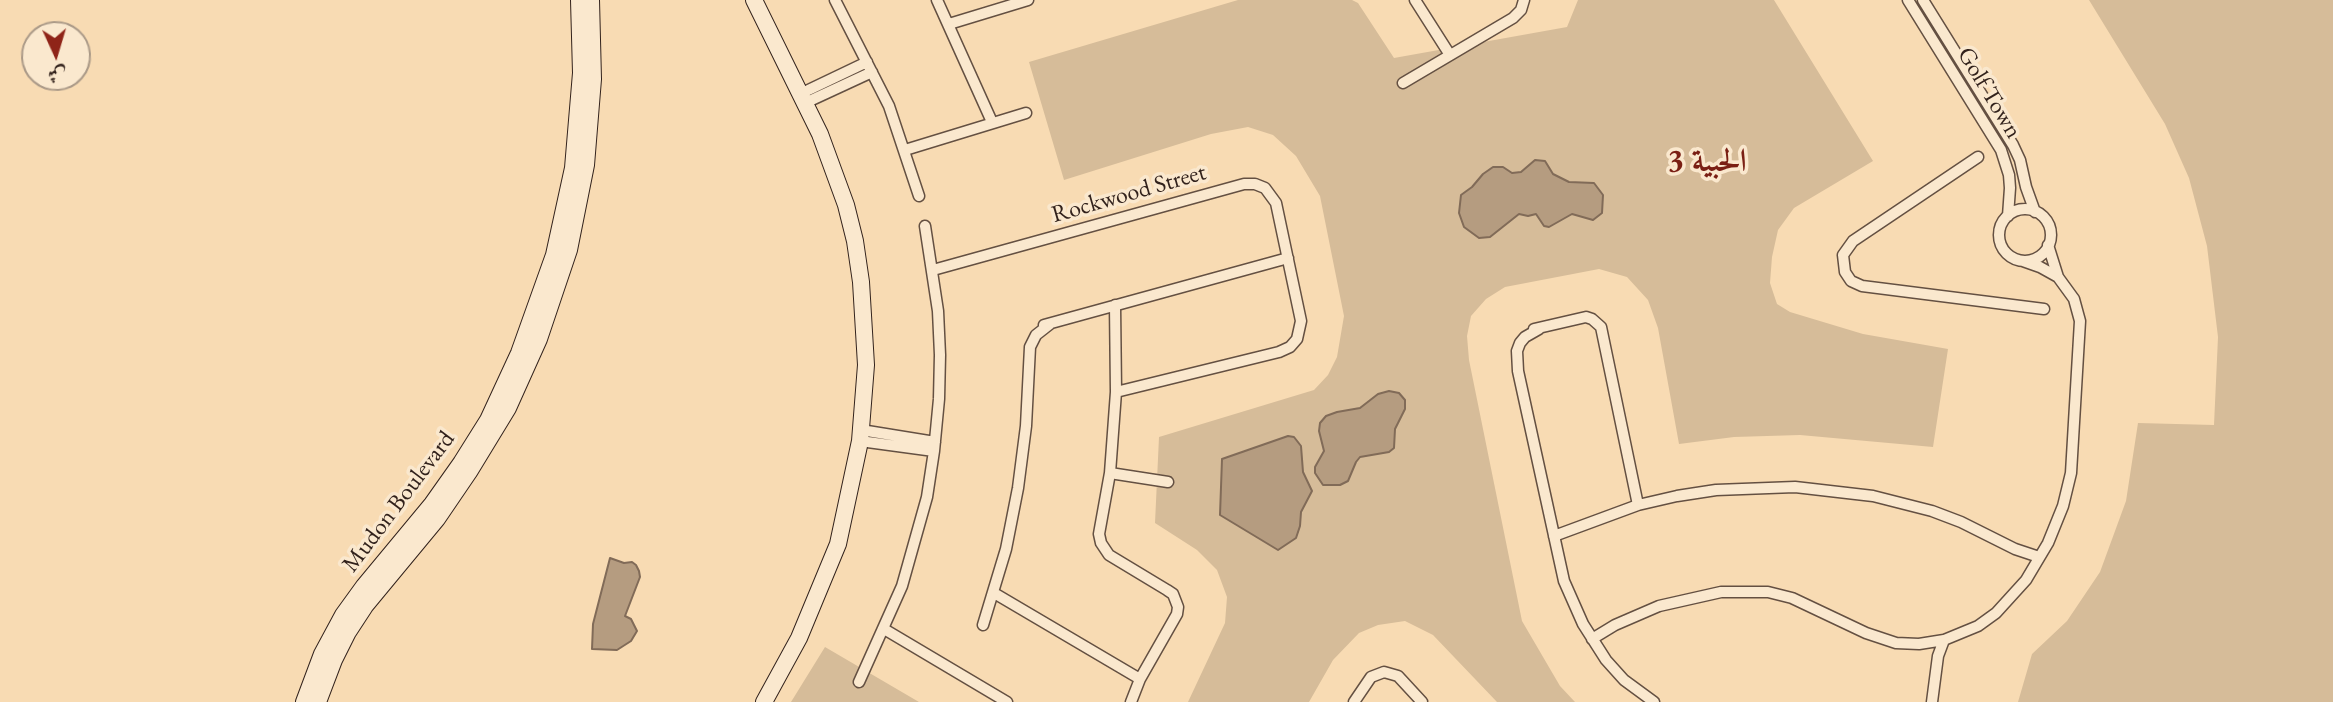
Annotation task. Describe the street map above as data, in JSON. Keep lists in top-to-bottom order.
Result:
{
  "streets": {
    "street": ["Golf Town", "Rockwood Street", "Mudon Boulevard"]
  },
  "districts": ["الحبية 3"],
  "north": "bottom"
}
